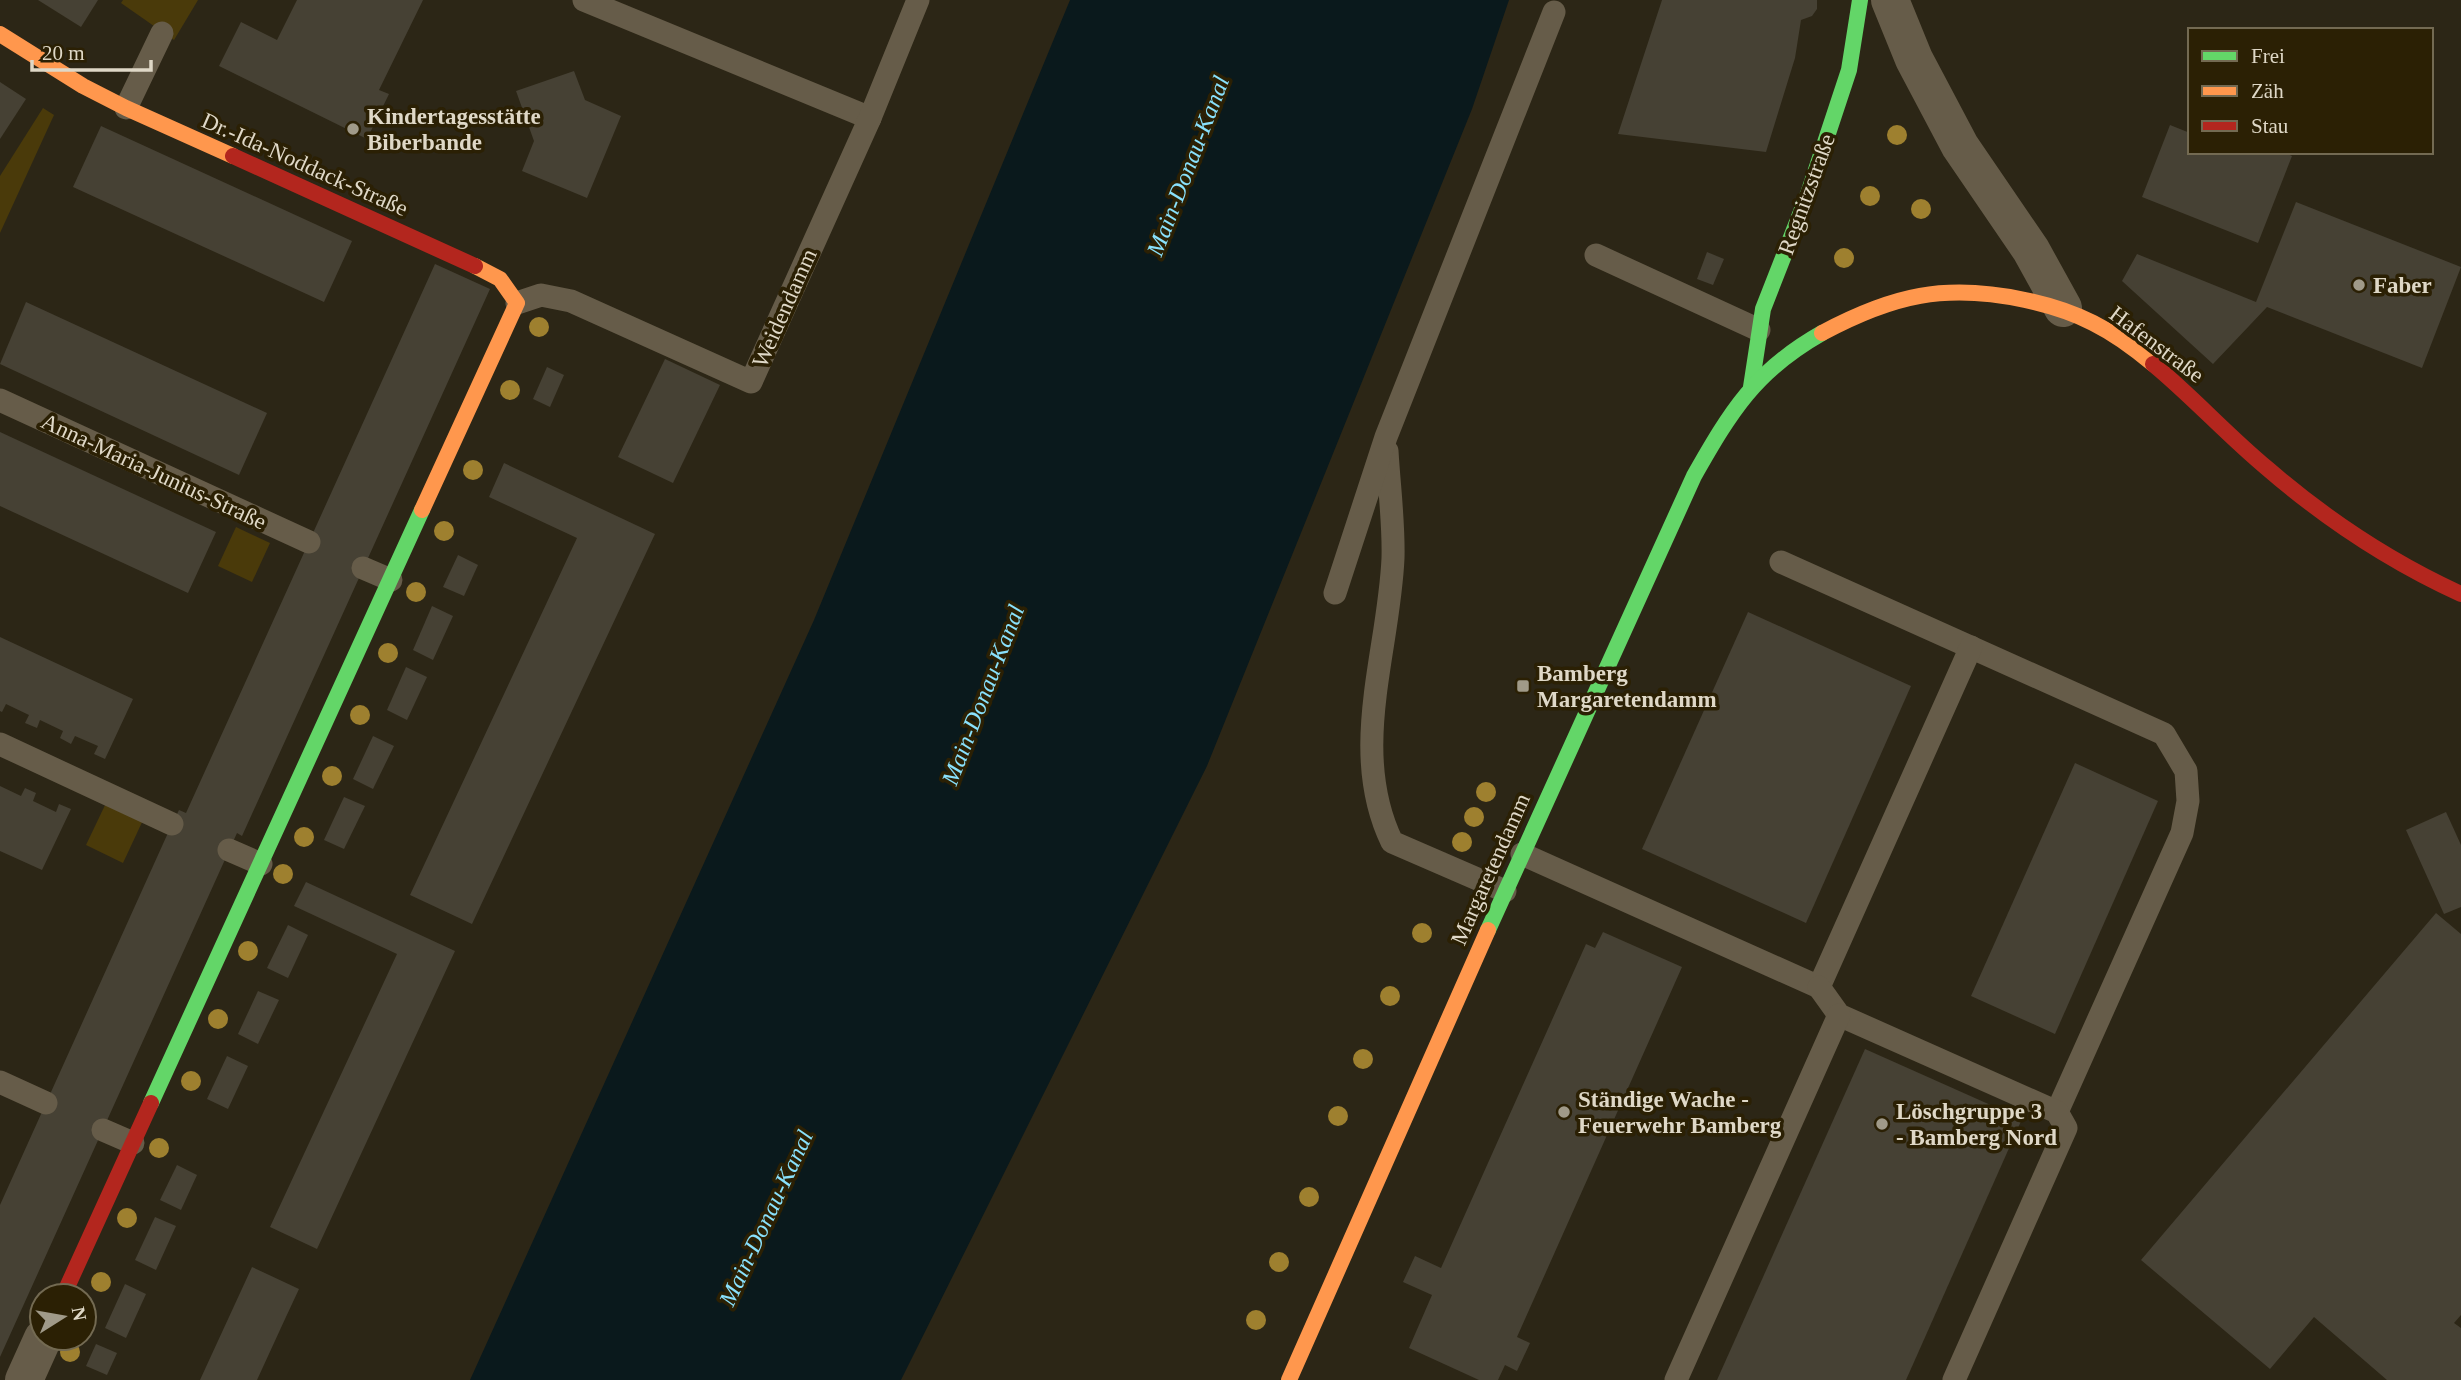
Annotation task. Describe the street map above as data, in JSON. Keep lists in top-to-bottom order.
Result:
{
  "streets": {
    "street": [
      "Dr.-Ida-Noddack-Straße",
      "Regnitzstraße",
      "Hafenstraße",
      "Margaretendamm"
    ],
    "lane": ["Weidendamm", "Anna-Maria-Junius-Straße"]
  },
  "crossings": [
    ["Dr.-Ida-Noddack-Straße", "Weidendamm"],
    ["Regnitzstraße", "Hafenstraße"],
    ["Regnitzstraße", "Margaretendamm"],
    ["Hafenstraße", "Margaretendamm"]
  ],
  "water": ["Main-Donau-Kanal"],
  "places": {
    "other": [
      "Kindertagesstätte Biberbande",
      "Faber",
      "Ständige Wache - Feuerwehr Bamberg",
      "Löschgruppe 3 - Bamberg Nord"
    ],
    "transit": ["Bamberg Margaretendamm"]
  },
  "legend": ["Frei", "Zäh", "Stau"],
  "scale_bar": "20 m",
  "north": "right"
}
